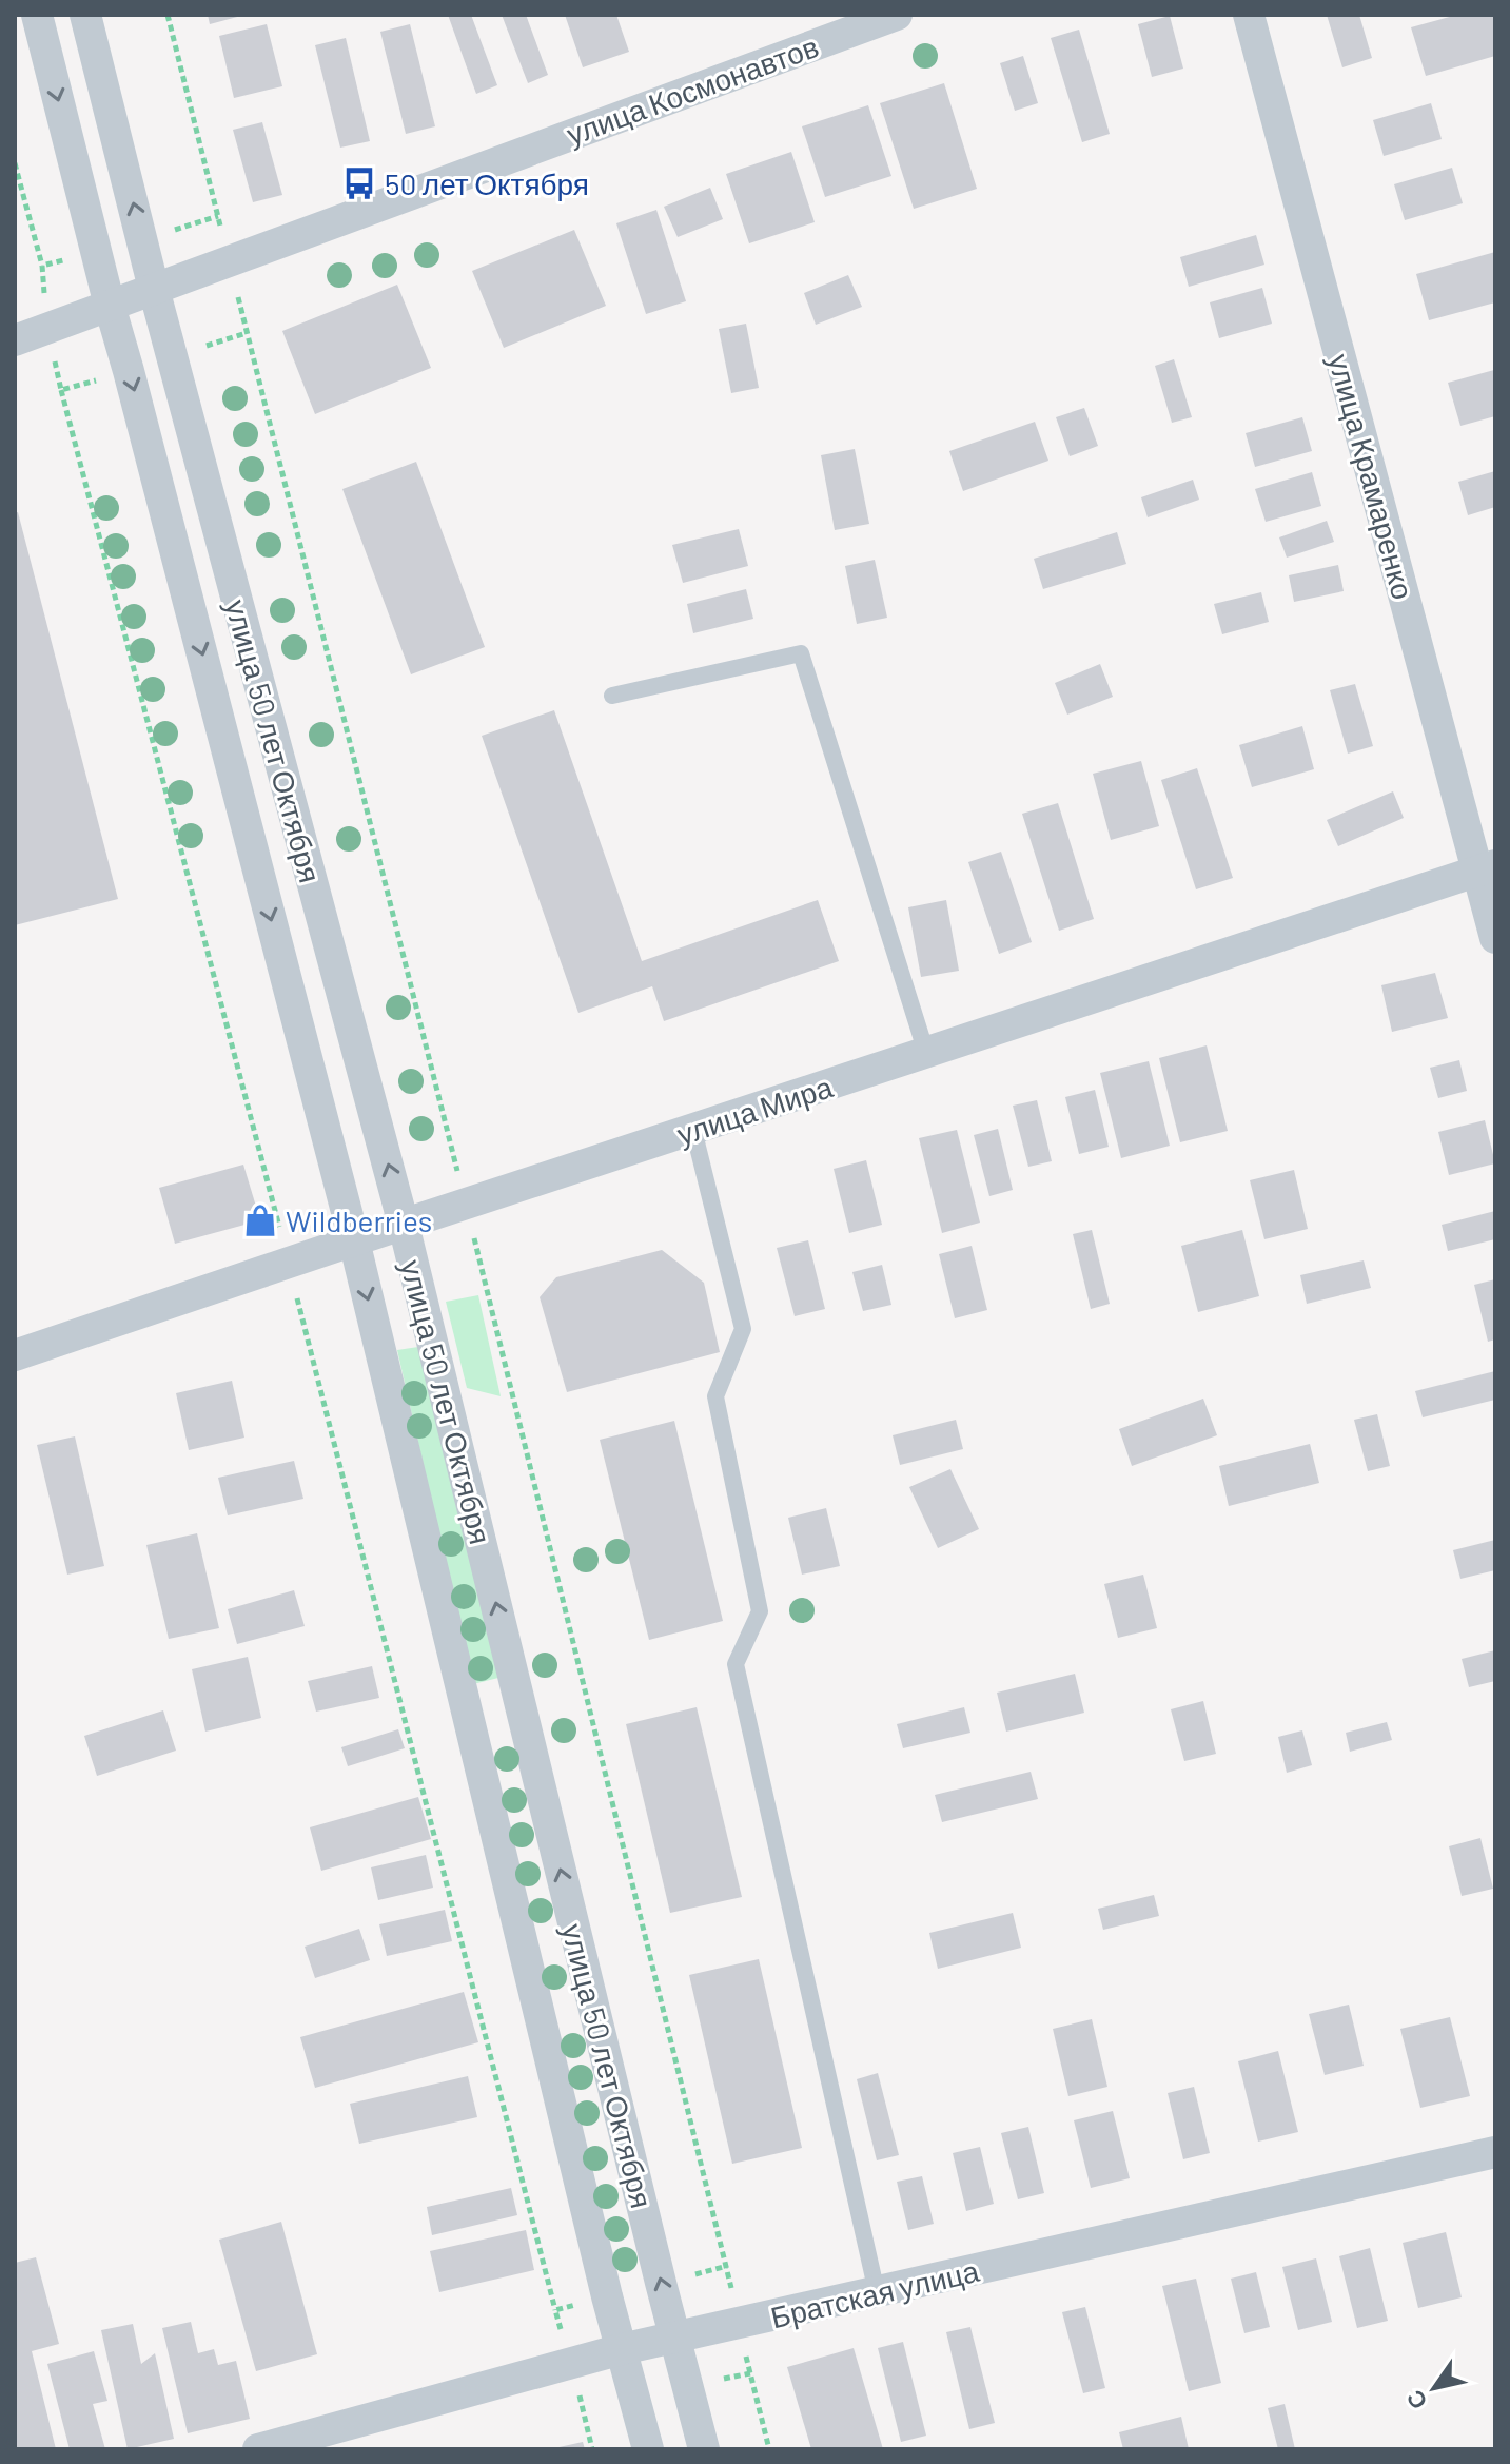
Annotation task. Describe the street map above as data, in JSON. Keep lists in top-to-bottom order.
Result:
{
  "streets": {
    "street": [
      "улица Космонавтов",
      "улица Крамаренко",
      "улица 50 лет Октября",
      "улица Мира",
      "Братская улица"
    ]
  },
  "crossings": [
    ["улица Космонавтов", "улица 50 лет Октября"],
    ["улица Крамаренко", "улица Мира"],
    ["улица 50 лет Октября", "улица Мира"],
    ["улица 50 лет Октября", "Братская улица"]
  ],
  "places": {
    "bus stop": ["50 лет Октября"],
    "shop": ["Wildberries"]
  },
  "north": "bottom left"
}
